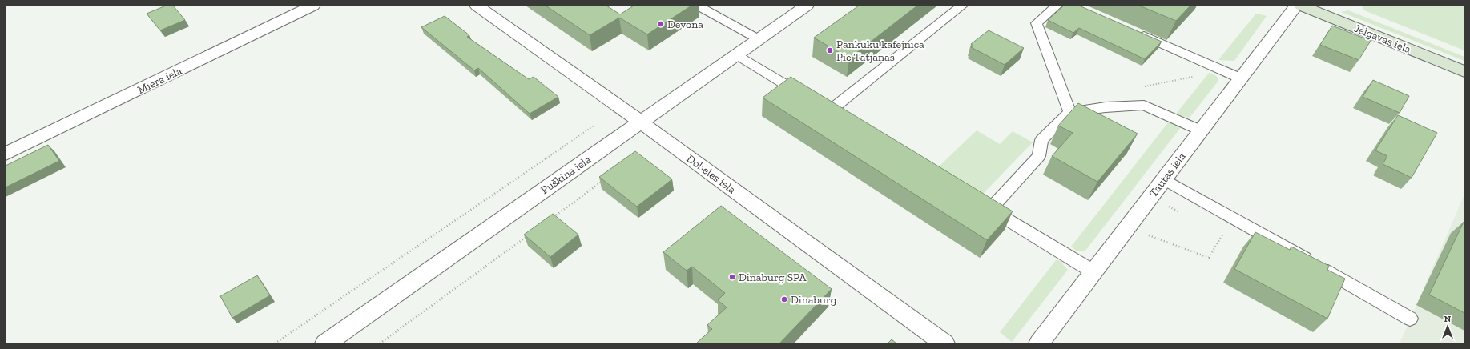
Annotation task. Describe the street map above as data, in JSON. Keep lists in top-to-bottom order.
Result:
{
  "streets": {
    "street": [
      "Jelgavas iela",
      "Miera iela",
      "Dobeles iela",
      "Puškina iela",
      "Tautas iela"
    ]
  },
  "crossings": [
    ["Dobeles iela", "Puškina iela"]
  ],
  "places": [
    "Devona",
    "Pankūku kafejnīca Pie Tatjanas",
    "Dinaburg SPA",
    "Dinaburg"
  ],
  "north": "top"
}
